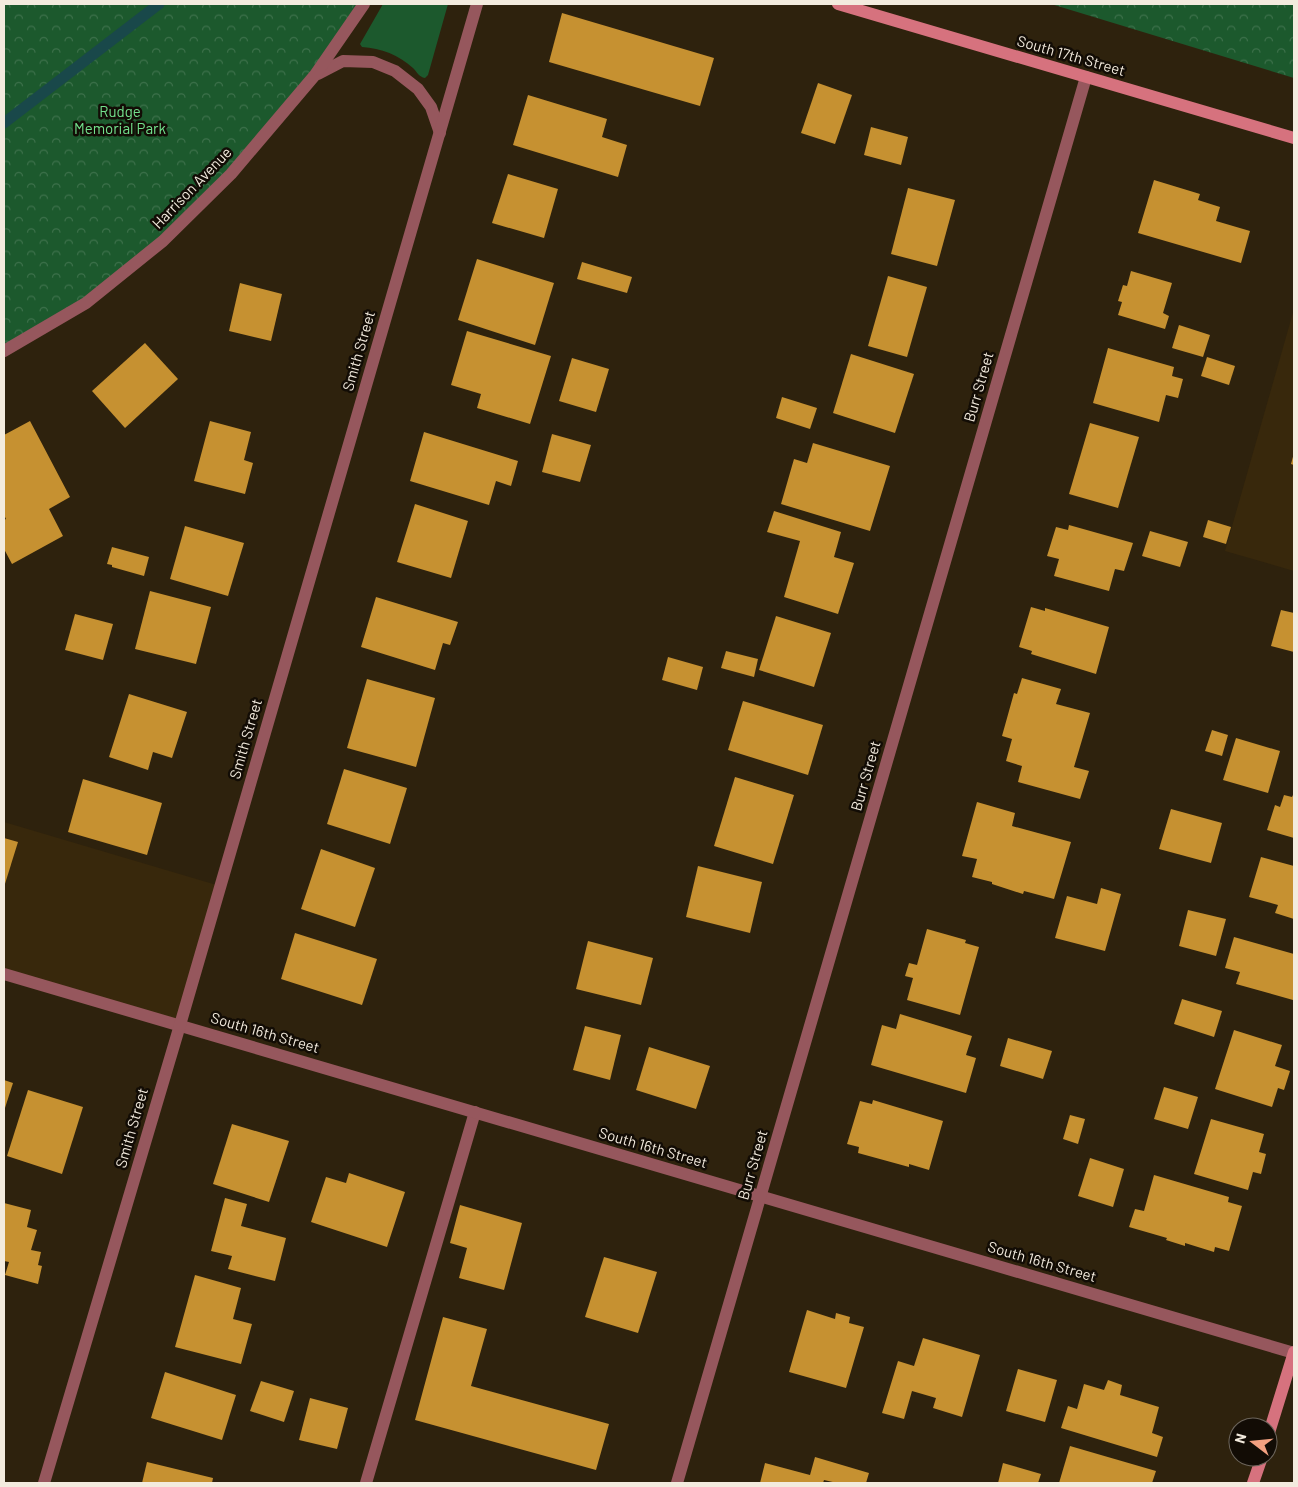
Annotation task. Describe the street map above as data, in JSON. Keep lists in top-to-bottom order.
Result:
{
  "streets": {
    "main road": ["South 17th Street"],
    "street": [
      "Harrison Avenue",
      "Smith Street",
      "Burr Street",
      "South 16th Street"
    ]
  },
  "crossings": [
    ["South 17th Street", "Burr Street"],
    ["Smith Street", "South 16th Street"],
    ["Burr Street", "South 16th Street"]
  ],
  "parks": ["Rudge Memorial Park"],
  "north": "left"
}
